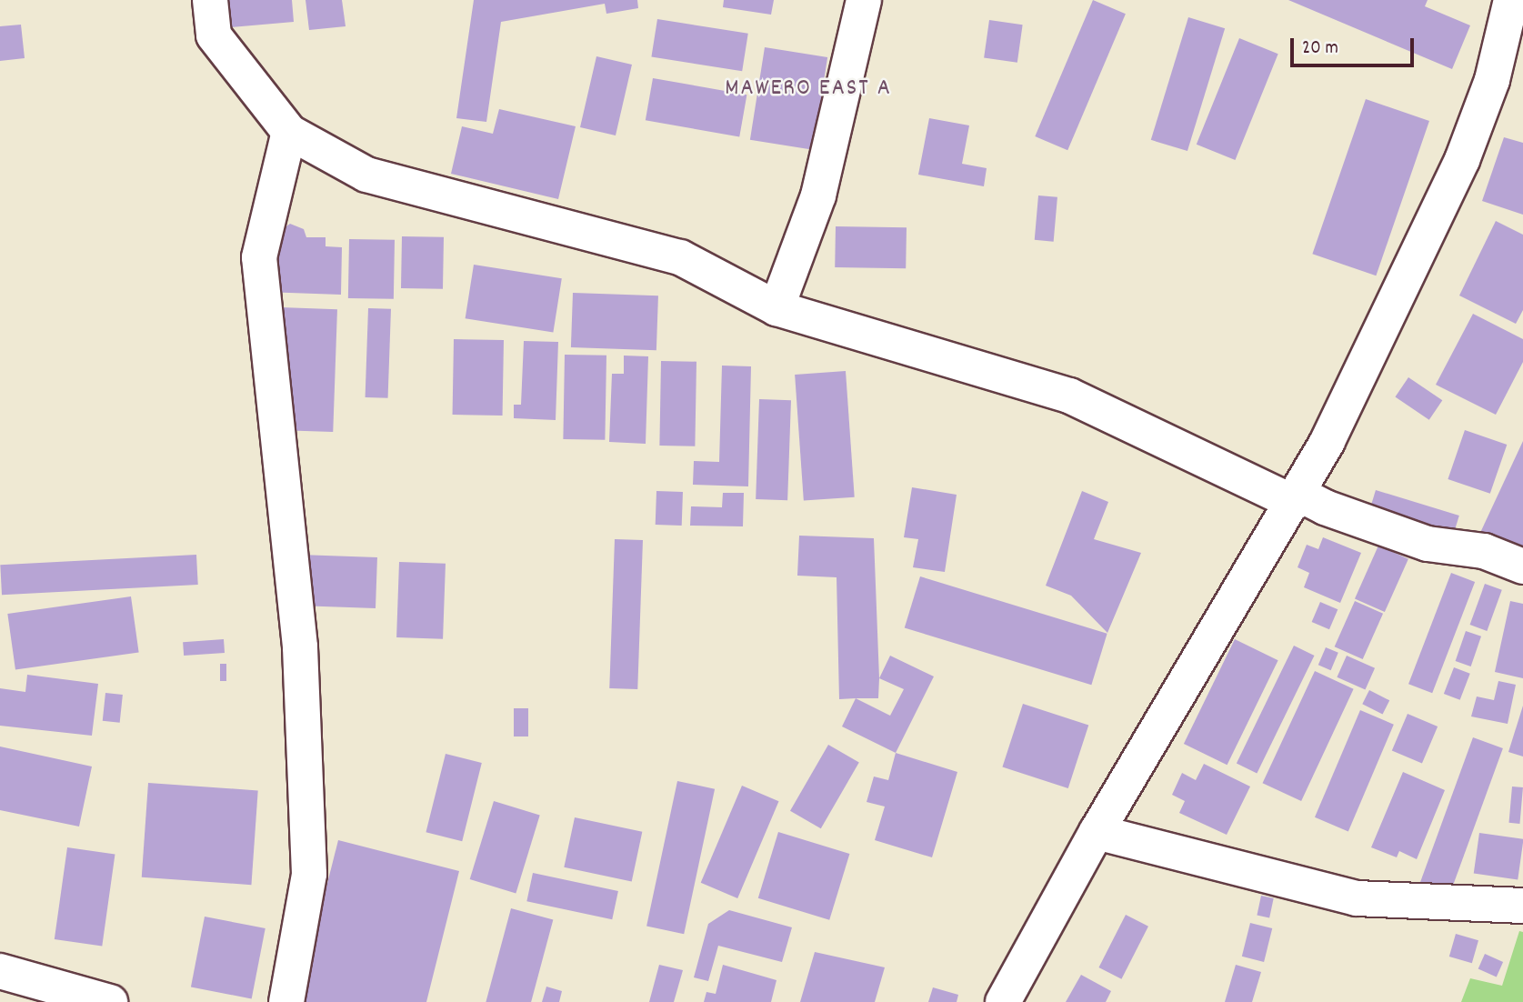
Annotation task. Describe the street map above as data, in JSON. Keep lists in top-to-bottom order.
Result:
{
  "districts": ["MAWERO EAST A"],
  "scale_bar": "20 m"
}
